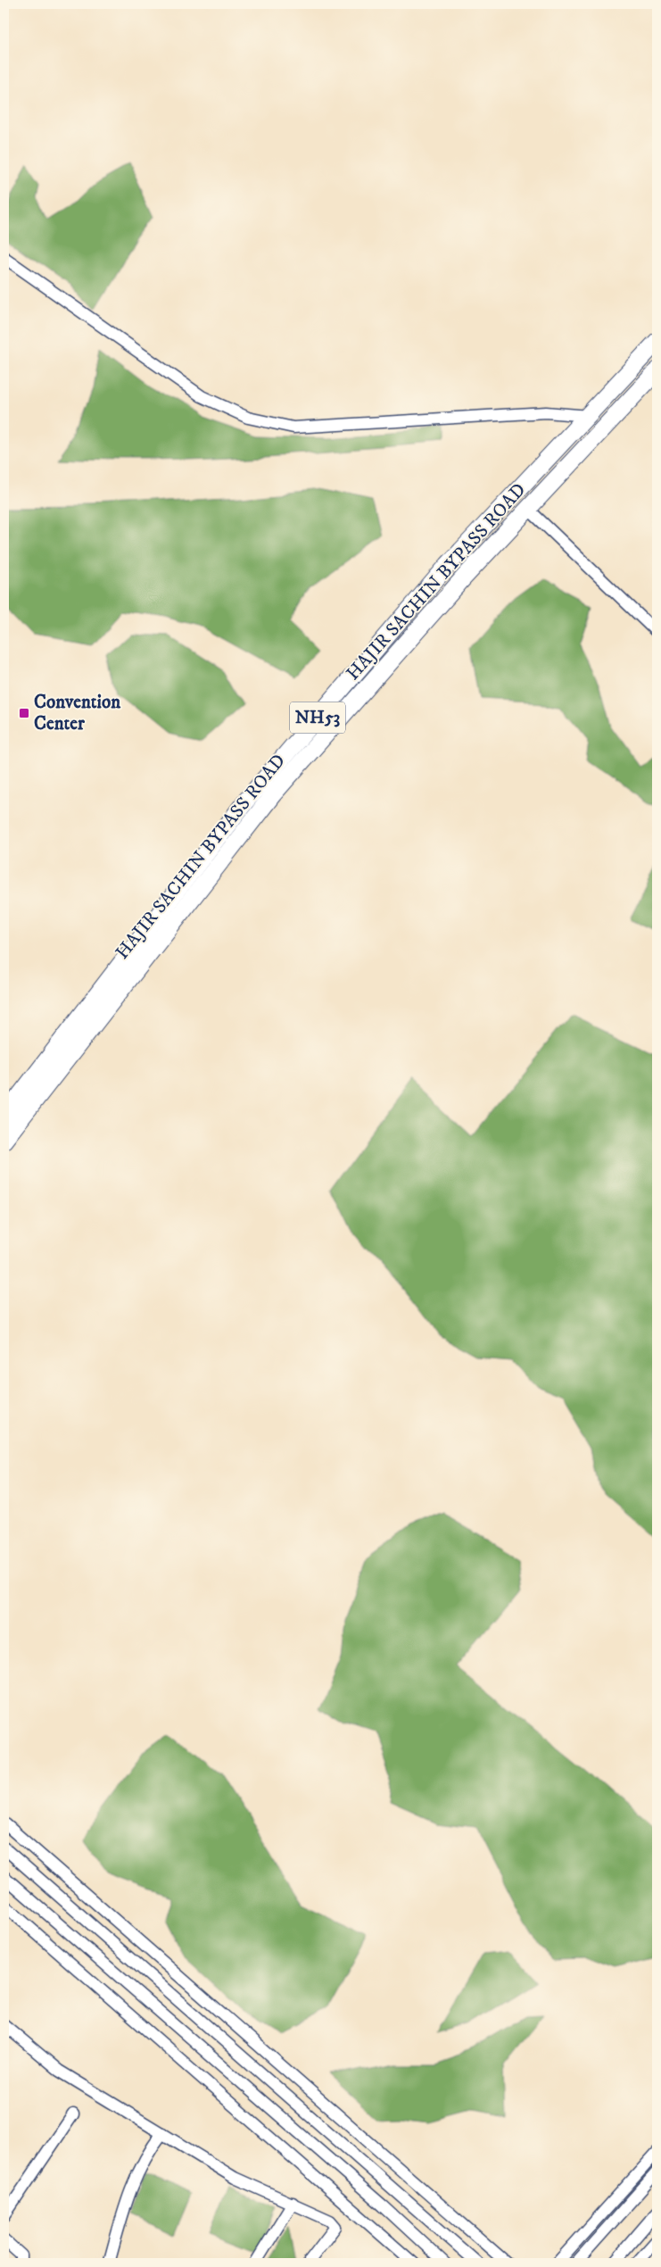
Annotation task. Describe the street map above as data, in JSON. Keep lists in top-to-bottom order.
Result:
{
  "streets": {
    "highway": ["HAJIR SACHIN BYPASS ROAD", "NH53"]
  },
  "places": {
    "transit": ["Convention Center"]
  }
}
